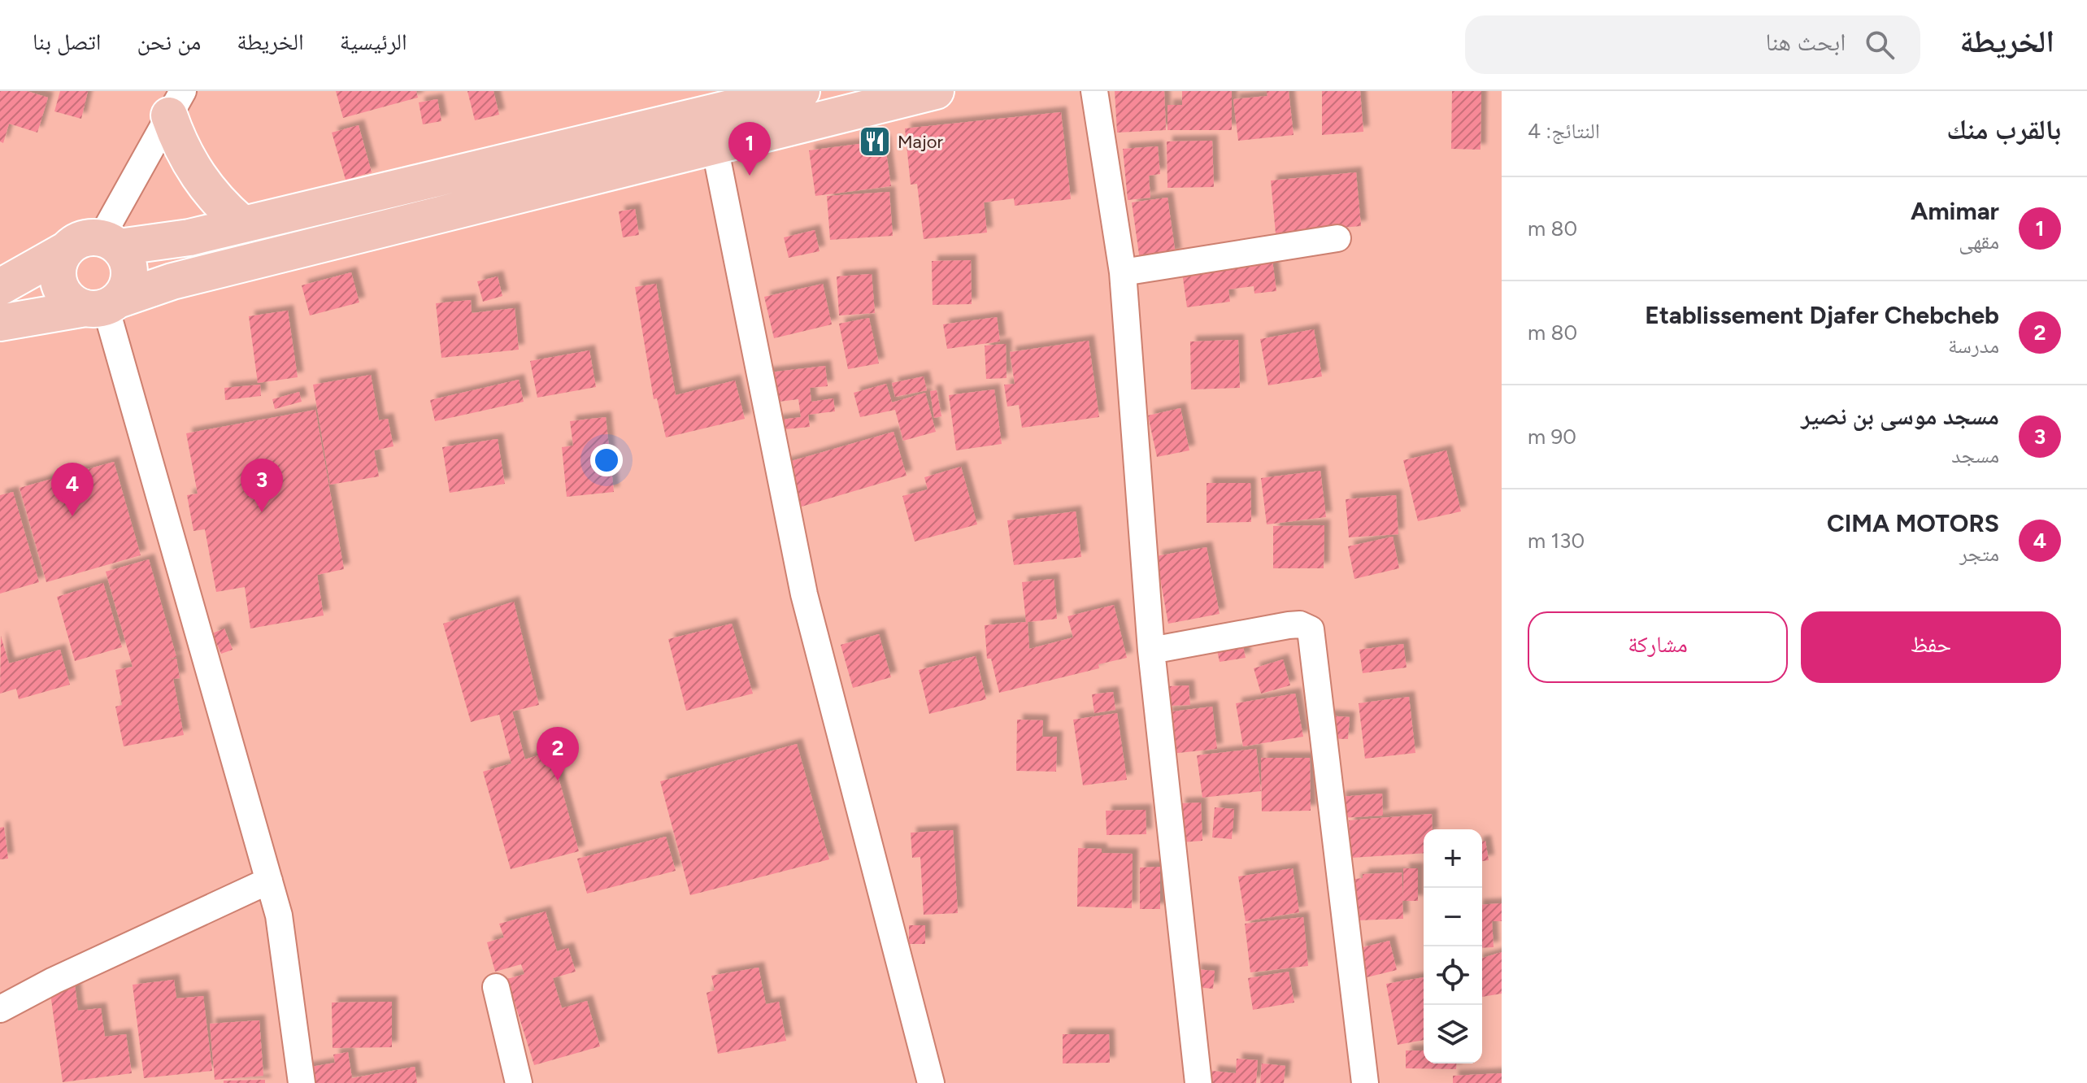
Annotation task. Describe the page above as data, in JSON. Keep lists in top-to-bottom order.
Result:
{
  "places": {
    "restaurant": ["Major"]
  },
  "page": {
    "header": "الخريطة",
    "search": "ابحث هنا",
    "nav": [
      "الرئيسية",
      "الخريطة",
      "من نحن",
      "اتصل بنا"
    ],
    "heading": ["بالقرب منك", "النتائج: 4"],
    "pins": [
      "1",
      "3",
      "4",
      "2"
    ],
    "list": [
      {
        "mark": "1",
        "name": "Amimar",
        "note": "مقهى",
        "value": "80 m"
      },
      {
        "mark": "2",
        "name": "Etablissement Djafer Chebcheb",
        "note": "مدرسة",
        "value": "80 m"
      },
      {
        "mark": "3",
        "name": "مسجد موسى بن نصير",
        "note": "مسجد",
        "value": "90 m"
      },
      {
        "mark": "4",
        "name": "CIMA MOTORS",
        "note": "متجر",
        "value": "130 m"
      }
    ],
    "buttons": ["حفظ", "مشاركة"],
    "map_buttons": ["+", "−"]
  }
}
